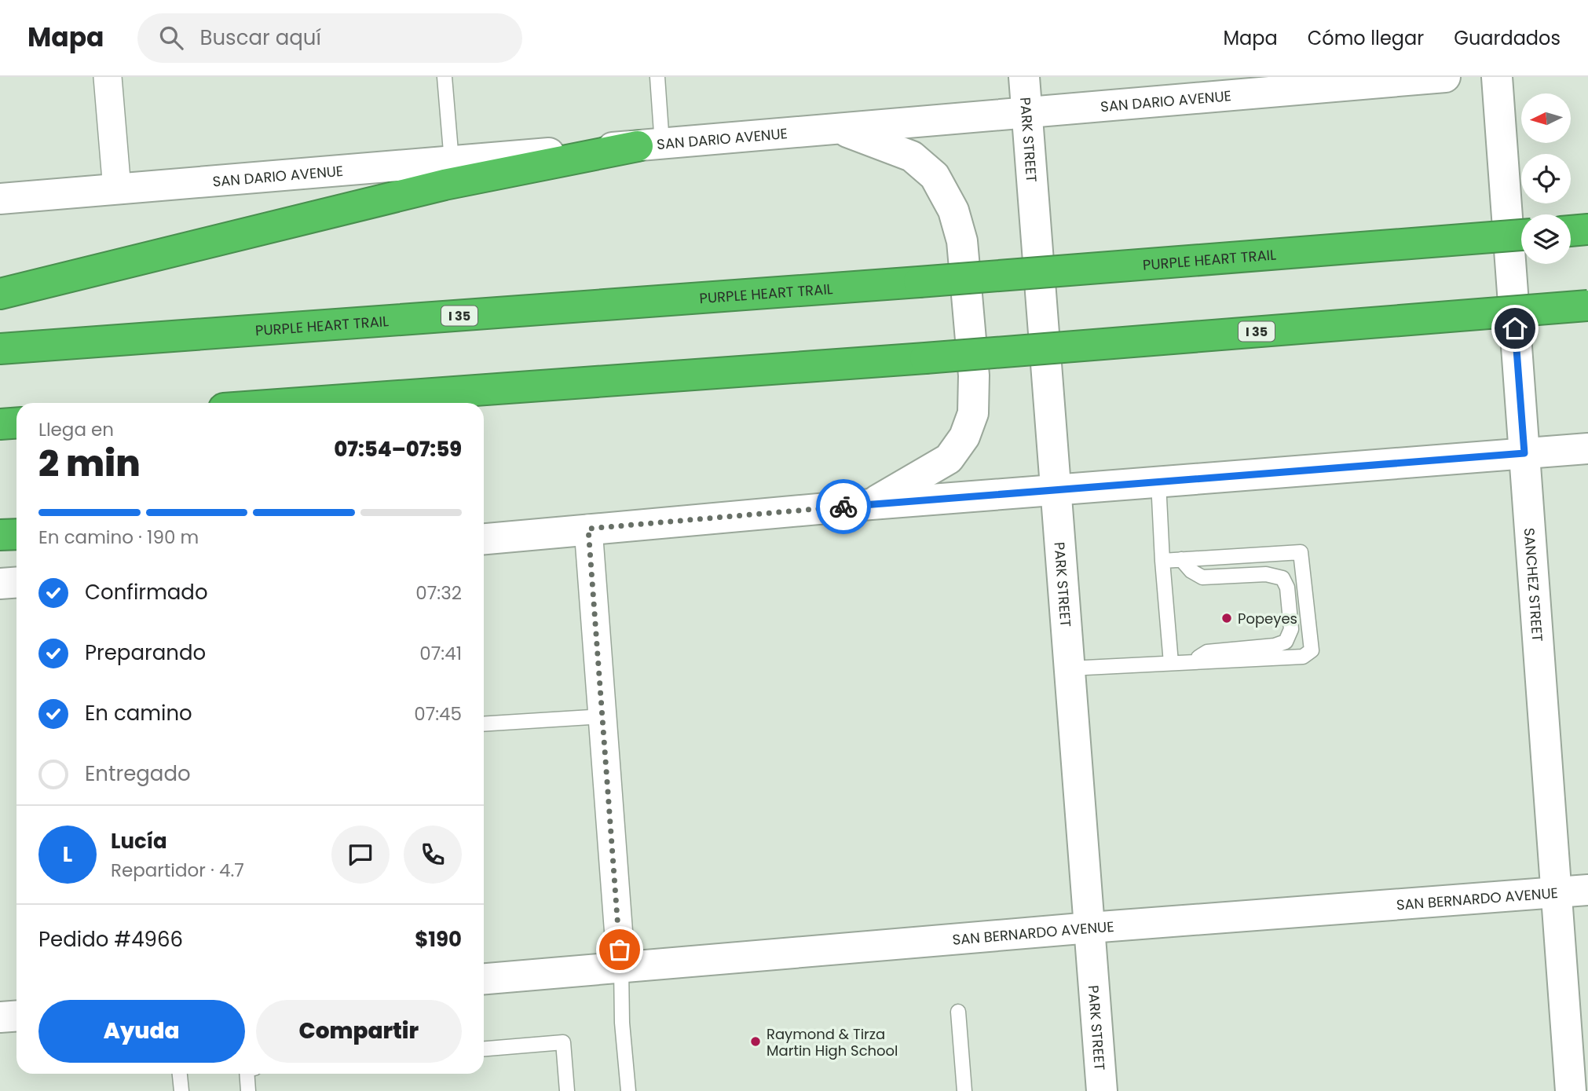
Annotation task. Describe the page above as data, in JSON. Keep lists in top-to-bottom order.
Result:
{
  "streets": {
    "highway": ["PURPLE HEART TRAIL", "I 35"],
    "main road": [
      "SAN DARIO AVENUE",
      "PARK STREET",
      "SANCHEZ STREET",
      "SAN BERNARDO AVENUE"
    ]
  },
  "crossings": [
    ["SAN DARIO AVENUE", "PARK STREET"],
    ["PARK STREET", "SAN BERNARDO AVENUE"],
    ["SANCHEZ STREET", "SAN BERNARDO AVENUE"]
  ],
  "places": ["Popeyes", "Raymond & Tirza Martin High School"],
  "north": "left",
  "page": {
    "header": "Mapa",
    "search": "Buscar aquí",
    "nav": ["Mapa", "Cómo llegar", "Guardados"],
    "heading": ["2 min", "Llega en", "07:54–07:59"],
    "panel": [
      "Lucía",
      "Repartidor · 4.7",
      "Pedido #4966",
      "$190"
    ],
    "bar": "En camino · 190 m",
    "list": [
      ["Confirmado", "07:32"],
      ["Preparando", "07:41"],
      ["En camino", "07:45"],
      "Entregado"
    ],
    "round": "L",
    "buttons": ["Ayuda", "Compartir"]
  }
}
